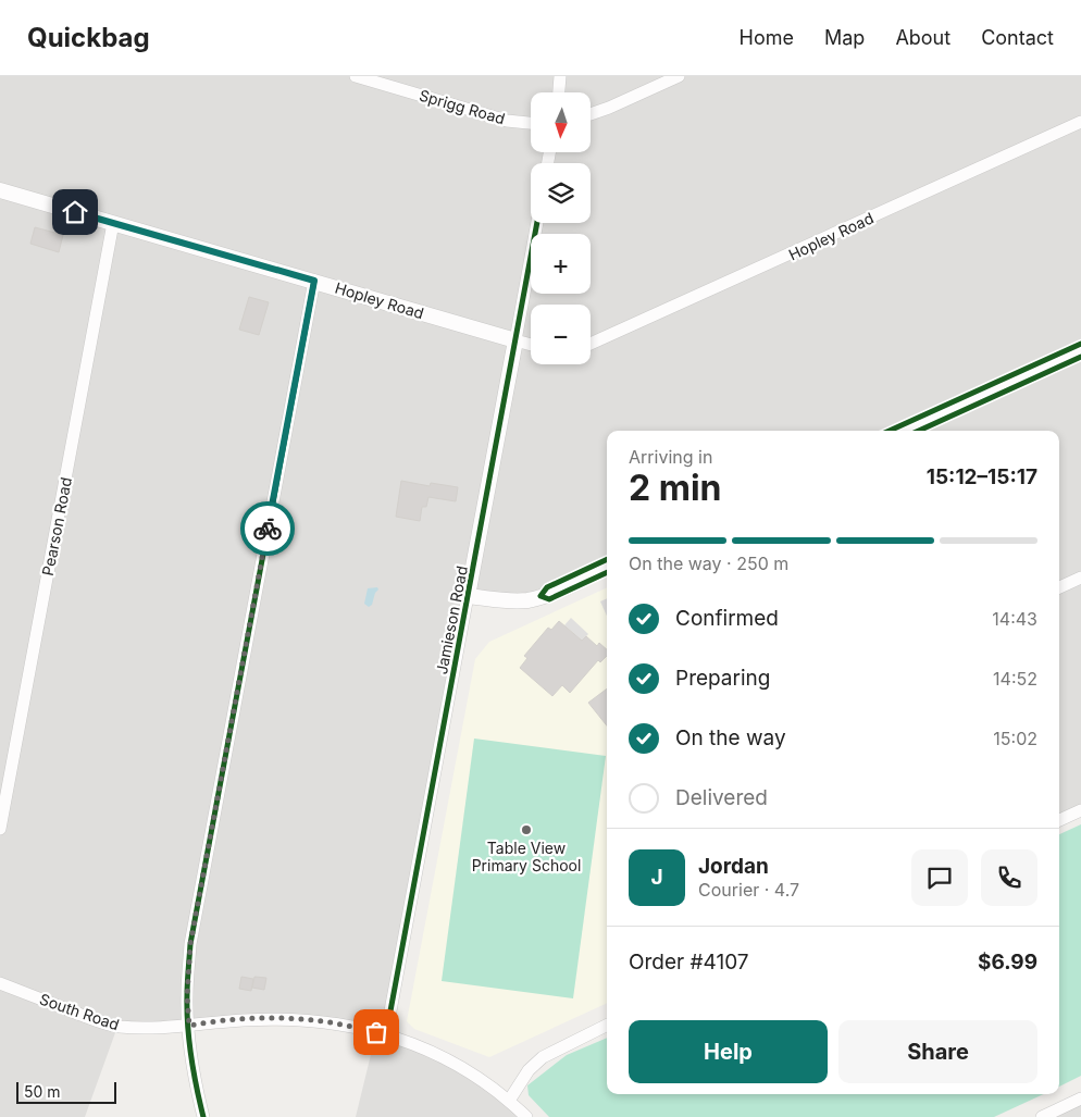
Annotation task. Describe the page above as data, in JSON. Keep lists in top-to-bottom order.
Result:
{
  "streets": {
    "street": [
      "Sprigg Road",
      "Hopley Road",
      "Pearson Road",
      "Jamieson Road",
      "South Road"
    ]
  },
  "crossings": [
    ["Hopley Road", "Pearson Road"],
    ["Hopley Road", "Jamieson Road"],
    ["Jamieson Road", "South Road"]
  ],
  "places": ["Table View Primary School"],
  "scale_bar": "50 m",
  "north": "bottom",
  "page": {
    "header": "Quickbag",
    "nav": [
      "Home",
      "Map",
      "About",
      "Contact"
    ],
    "map_buttons": ["+", "−"],
    "heading": ["2 min", "Arriving in", "15:12–15:17"],
    "panel": [
      "Jordan",
      "Courier · 4.7",
      "Order #4107",
      "$6.99"
    ],
    "bar": "On the way · 250 m",
    "list": [
      ["Confirmed", "14:43"],
      ["Preparing", "14:52"],
      ["On the way", "15:02"],
      "Delivered"
    ],
    "round": "J",
    "buttons": ["Help", "Share"],
    "scale": "50 m"
  }
}
